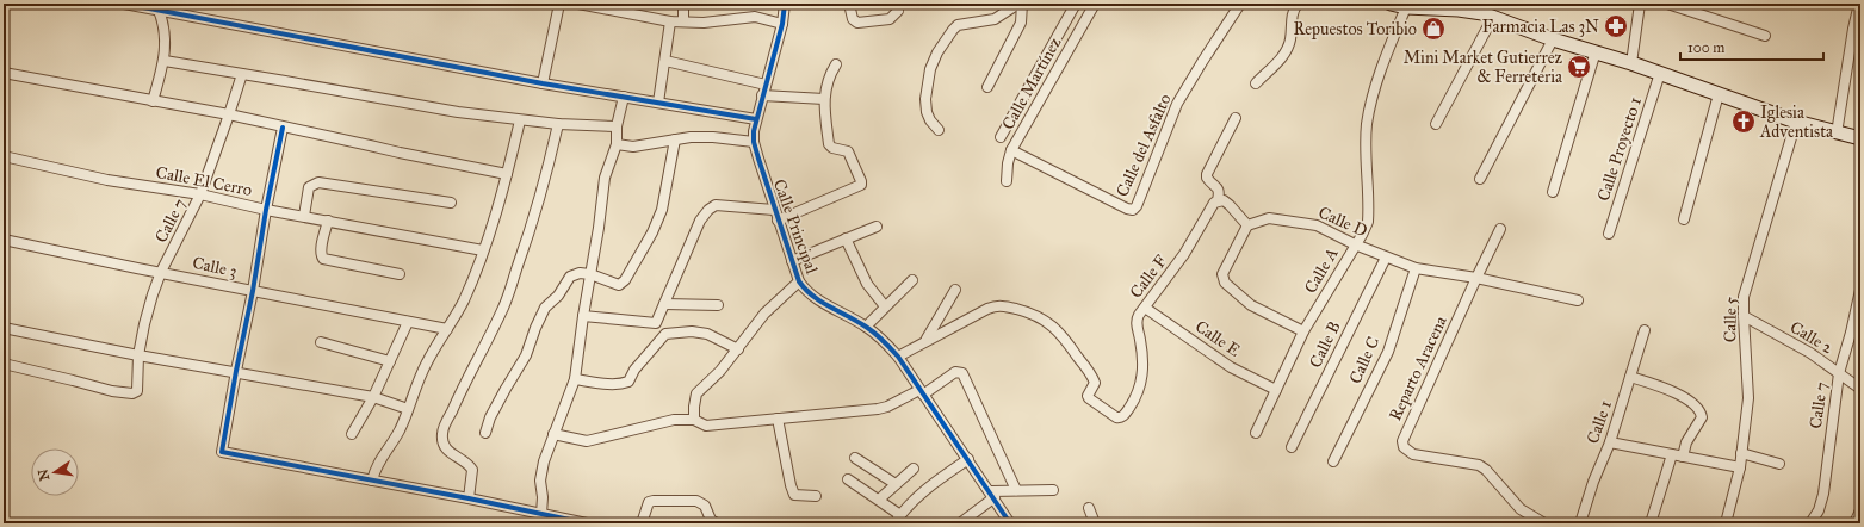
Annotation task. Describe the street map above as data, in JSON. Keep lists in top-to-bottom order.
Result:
{
  "streets": {
    "street": [
      "Calle Martínez",
      "Calle del Asfalto",
      "Calle Proyecto 1",
      "Calle El Cerro",
      "Calle 7",
      "Calle D",
      "Calle Principal",
      "Calle 3",
      "Calle A",
      "Calle F",
      "Calle 5",
      "Calle 2",
      "Calle E",
      "Calle B",
      "Calle C",
      "Reparto Aracena",
      "Calle 1"
    ]
  },
  "crossings": [
    ["Calle Martínez", "Calle del Asfalto"],
    ["Calle El Cerro", "Calle 7"],
    ["Calle 7", "Calle 3"],
    ["Calle 7", "Calle 2"],
    ["Calle D", "Calle A"],
    ["Calle D", "Calle B"],
    ["Calle D", "Calle C"],
    ["Calle D", "Reparto Aracena"],
    ["Calle A", "Calle E"],
    ["Calle F", "Calle E"],
    ["Calle 5", "Calle 2"]
  ],
  "places": {
    "pharmacy": ["Farmacia Las 3N"],
    "shop": ["Repuestos Toribio"],
    "supermarket": ["Mini Market Gutierrez & Ferreteria"],
    "church": ["Iglesia Adventista"]
  },
  "scale_bar": "100 m",
  "north": "left"
}
